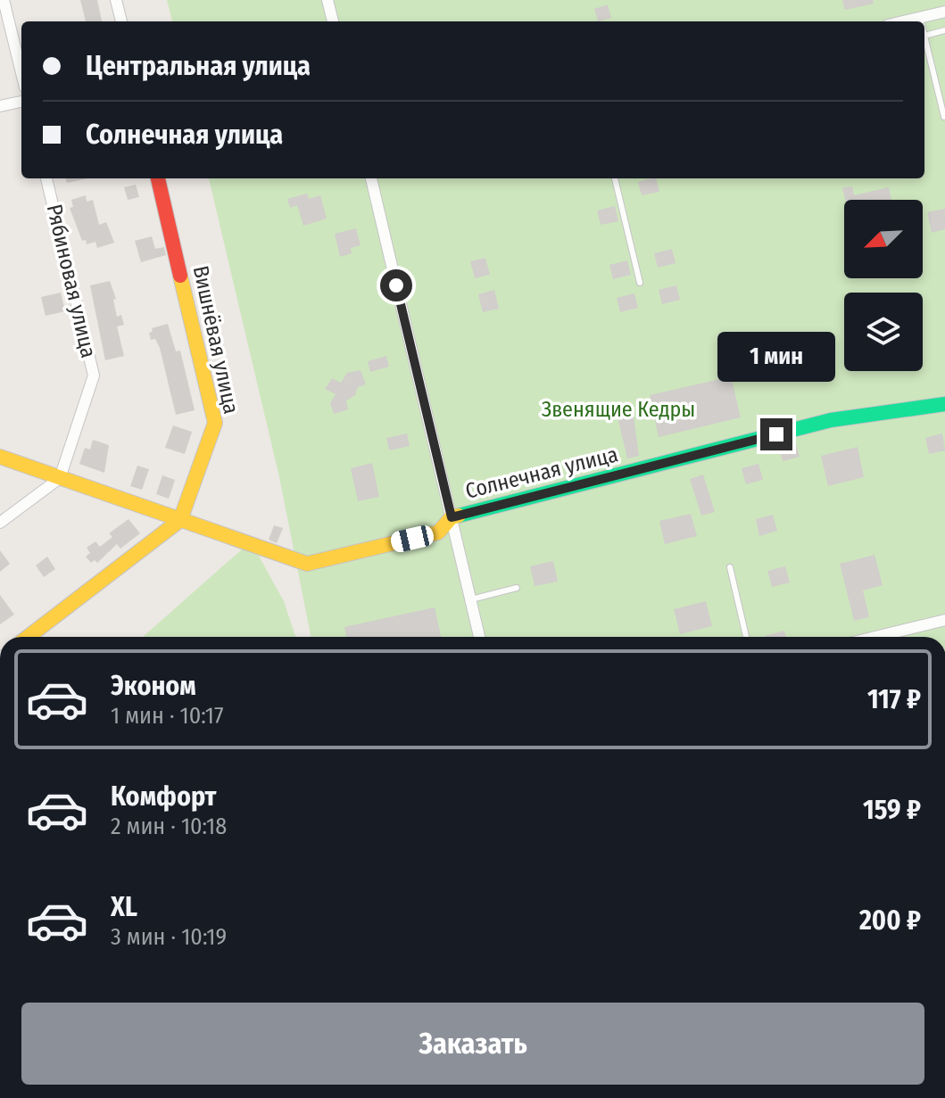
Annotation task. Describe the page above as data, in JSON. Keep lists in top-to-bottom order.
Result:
{
  "streets": {
    "street": ["Рябиновая улица", "Вишнёвая улица", "Солнечная улица"]
  },
  "crossings": [
    ["Рябиновая улица", "Солнечная улица"],
    ["Вишнёвая улица", "Солнечная улица"]
  ],
  "parks": ["Звенящие Кедры"],
  "north": "bottom left",
  "page": {
    "banner": ["Центральная улица", "Солнечная улица"],
    "bubble": "1 мин",
    "list": [
      {
        "name": "Эконом",
        "note": "1 мин · 10:17",
        "value": "117 ₽"
      },
      {
        "name": "Комфорт",
        "note": "2 мин · 10:18",
        "value": "159 ₽"
      },
      {
        "name": "XL",
        "note": "3 мин · 10:19",
        "value": "200 ₽"
      }
    ],
    "buttons": "Заказать"
  }
}
